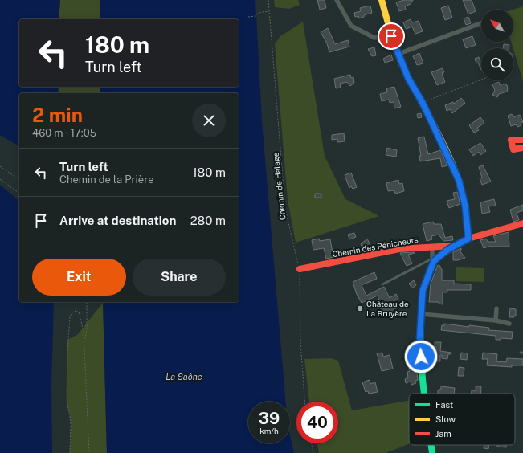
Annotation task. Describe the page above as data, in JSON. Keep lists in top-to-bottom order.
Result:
{
  "streets": {
    "street": ["Chemin des Pénicheurs"],
    "path": ["Chemin de Halage"]
  },
  "crossings": [
    ["Chemin de Halage", "Chemin des Pénicheurs"]
  ],
  "water": ["La Saône"],
  "places": ["Château de La Bruyère"],
  "legend": ["Fast", "Slow", "Jam"],
  "north": "top left",
  "page": {
    "turn": ["180 m", "Turn left"],
    "heading": ["2 min", "460 m · 17:05"],
    "list": [
      {
        "name": "Turn left",
        "note": "Chemin de la Prière",
        "value": "180 m"
      },
      {
        "name": "Arrive at destination",
        "value": "280 m"
      }
    ],
    "buttons": ["Exit", "Share"],
    "speed": "39 km/h",
    "limit": "40"
  }
}
